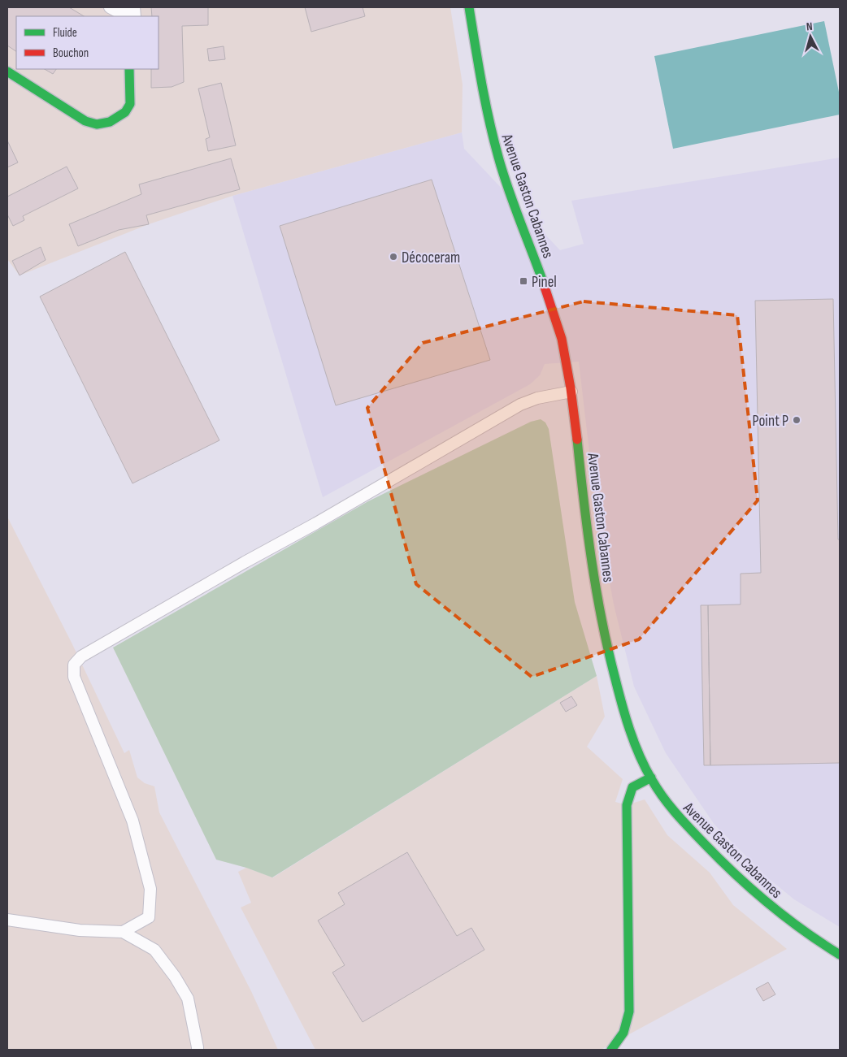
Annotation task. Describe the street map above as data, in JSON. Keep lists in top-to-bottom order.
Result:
{
  "streets": {
    "main road": ["Avenue Gaston Cabannes"]
  },
  "places": {
    "other": ["Décoceram", "Point P"],
    "transit": ["Pinel"]
  },
  "legend": ["Fluide", "Bouchon"],
  "north": "top"
}
